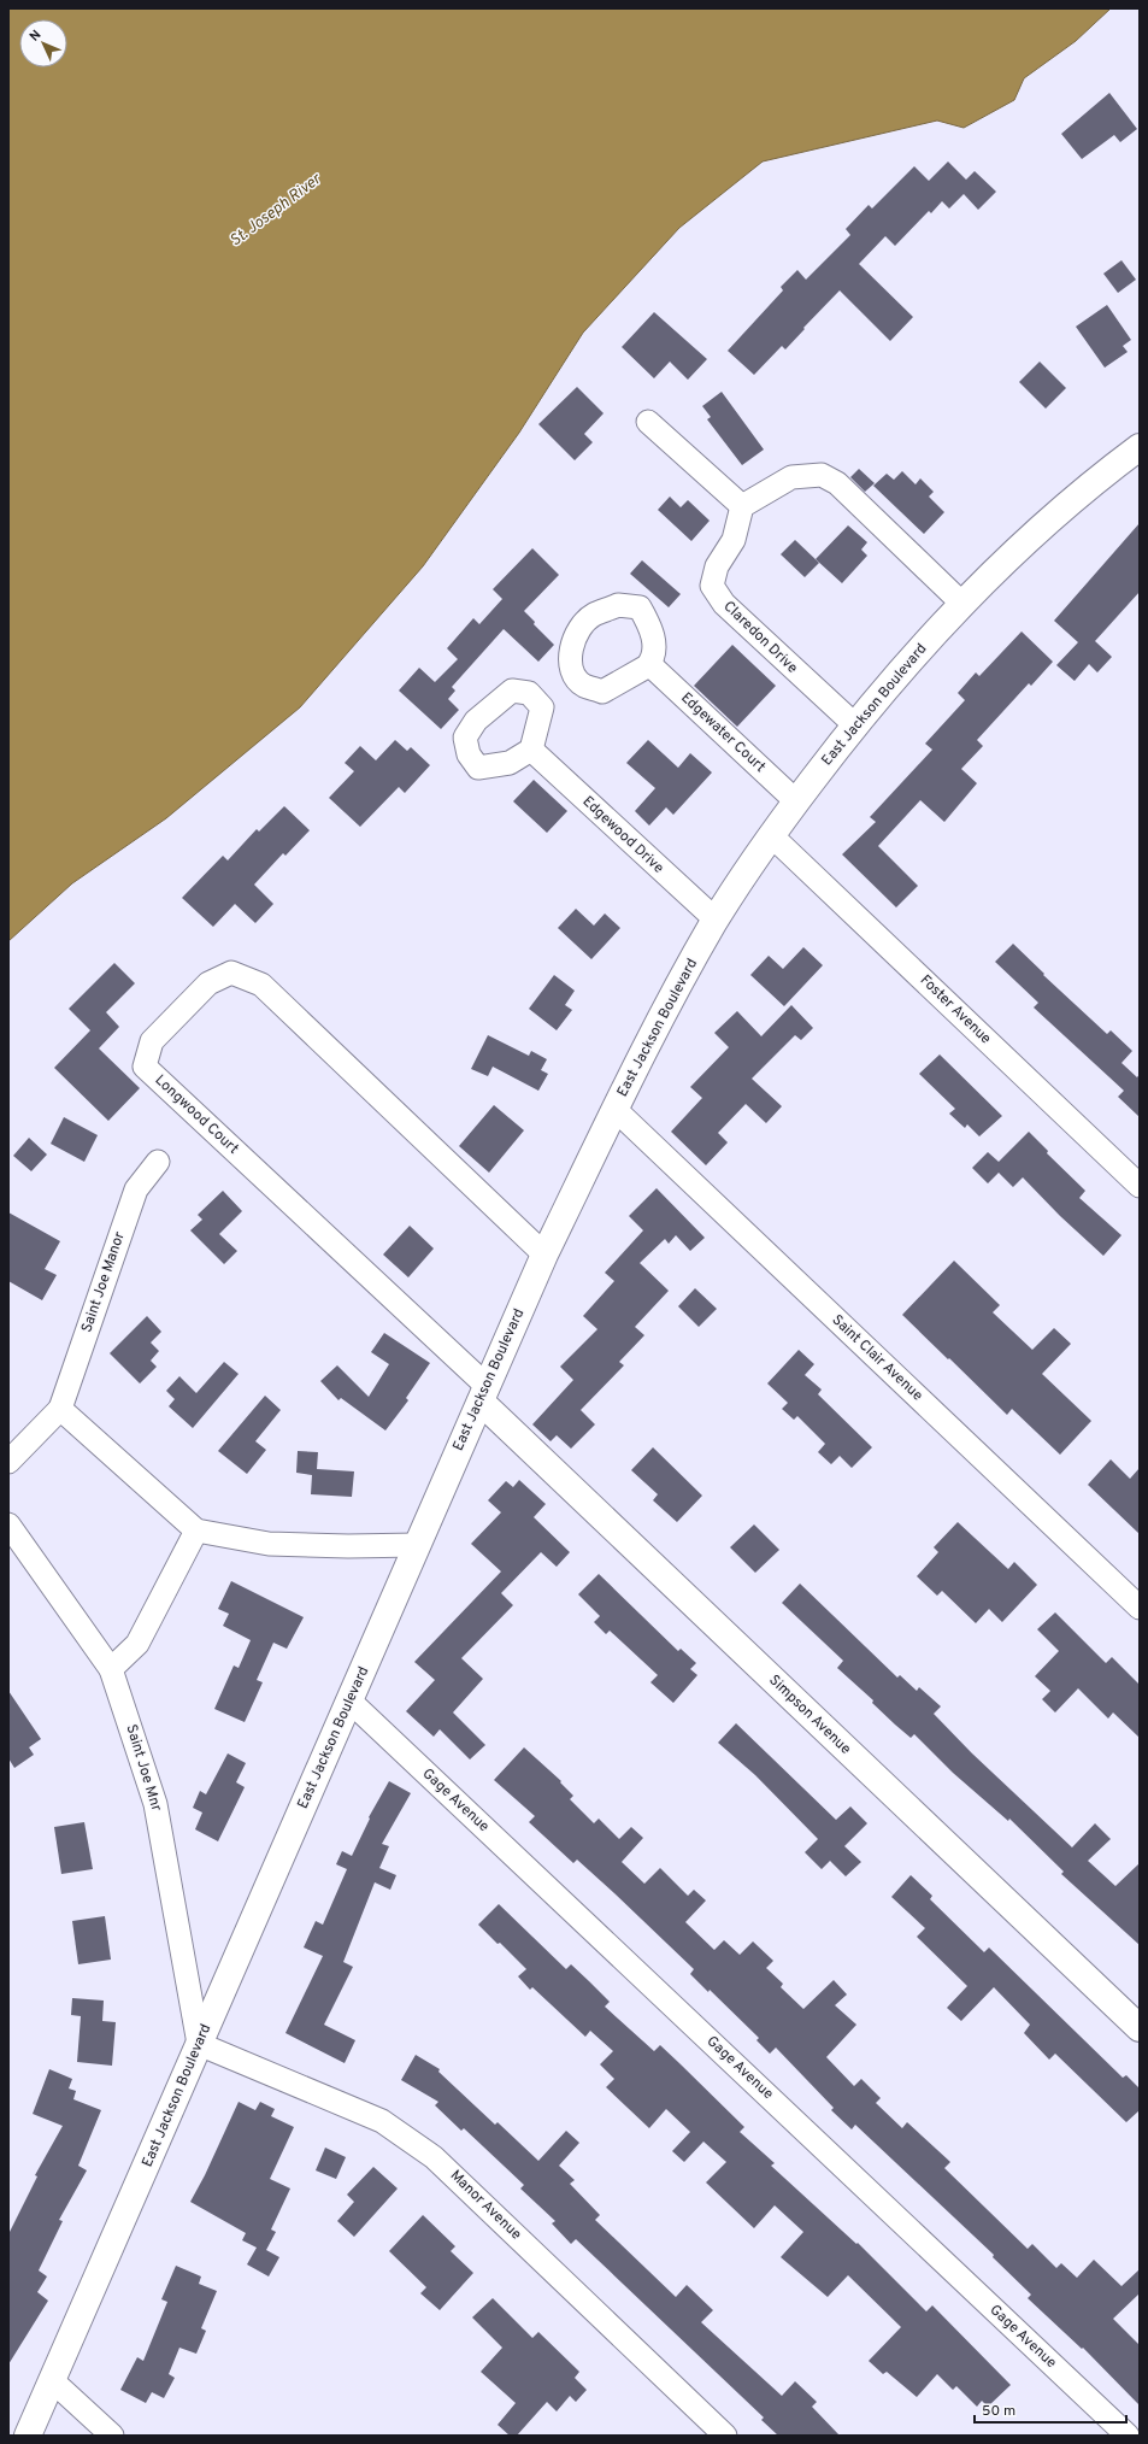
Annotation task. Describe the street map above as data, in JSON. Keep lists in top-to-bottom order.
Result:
{
  "streets": {
    "main road": ["East Jackson Boulevard", "Simpson Avenue"],
    "street": [
      "Claredon Drive",
      "Edgewater Court",
      "Edgewood Drive",
      "Foster Avenue",
      "Longwood Court",
      "Saint Joe Manor",
      "Saint Clair Avenue",
      "Saint Joe Mnr",
      "Gage Avenue",
      "Manor Avenue"
    ]
  },
  "crossings": [
    ["Claredon Drive", "East Jackson Boulevard"],
    ["East Jackson Boulevard", "Edgewater Court"],
    ["East Jackson Boulevard", "Edgewood Drive"],
    ["East Jackson Boulevard", "Foster Avenue"],
    ["East Jackson Boulevard", "Longwood Court"],
    ["East Jackson Boulevard", "Saint Clair Avenue"],
    ["East Jackson Boulevard", "Simpson Avenue"],
    ["East Jackson Boulevard", "Saint Joe Mnr"],
    ["East Jackson Boulevard", "Gage Avenue"],
    ["East Jackson Boulevard", "Manor Avenue"],
    ["Longwood Court", "Simpson Avenue"],
    ["Saint Joe Mnr", "Manor Avenue"]
  ],
  "water": ["St. Joseph River"],
  "scale_bar": "50 m",
  "north": "top left"
}
